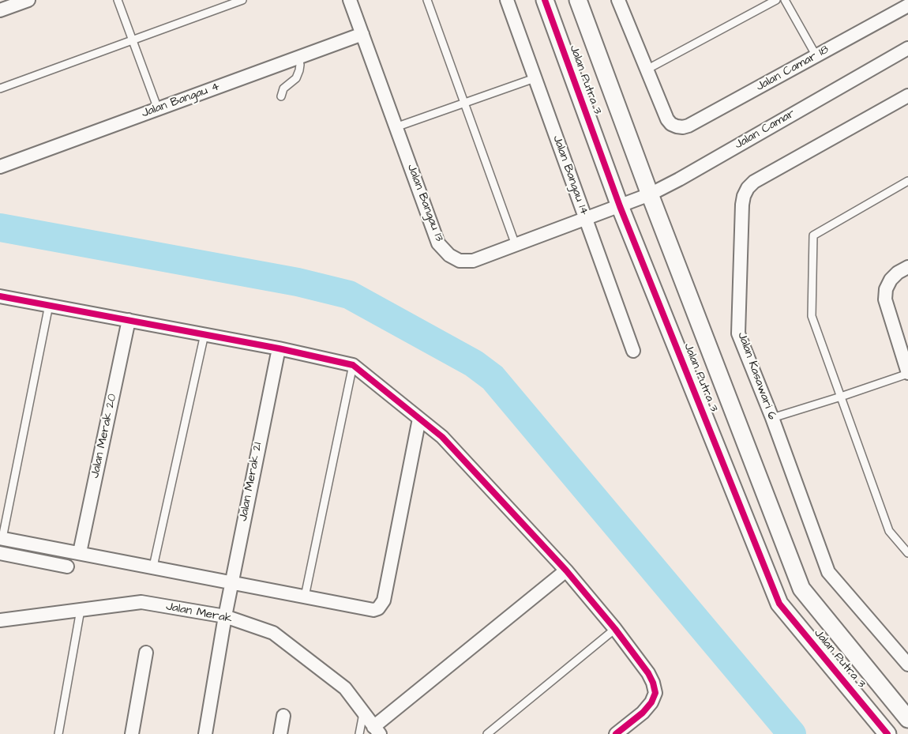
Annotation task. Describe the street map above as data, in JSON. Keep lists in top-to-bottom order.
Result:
{
  "streets": {
    "street": [
      "Jalan Camar 18",
      "Jalan Putra 3",
      "Jalan Bangau 4",
      "Jalan Camar",
      "Jalan Bangau 14",
      "Jalan Bangau 13",
      "Jalan Kasawari 6",
      "Jalan Merak 20",
      "Jalan Merak 21",
      "Jalan Merak"
    ]
  },
  "crossings": [
    ["Jalan Putra 3", "Jalan Camar"],
    ["Jalan Putra 3", "Jalan Bangau 13"],
    ["Jalan Bangau 4", "Jalan Bangau 13"],
    ["Jalan Camar", "Jalan Bangau 13"],
    ["Jalan Bangau 14", "Jalan Bangau 13"],
    ["Jalan Merak 21", "Jalan Merak"]
  ]
}
